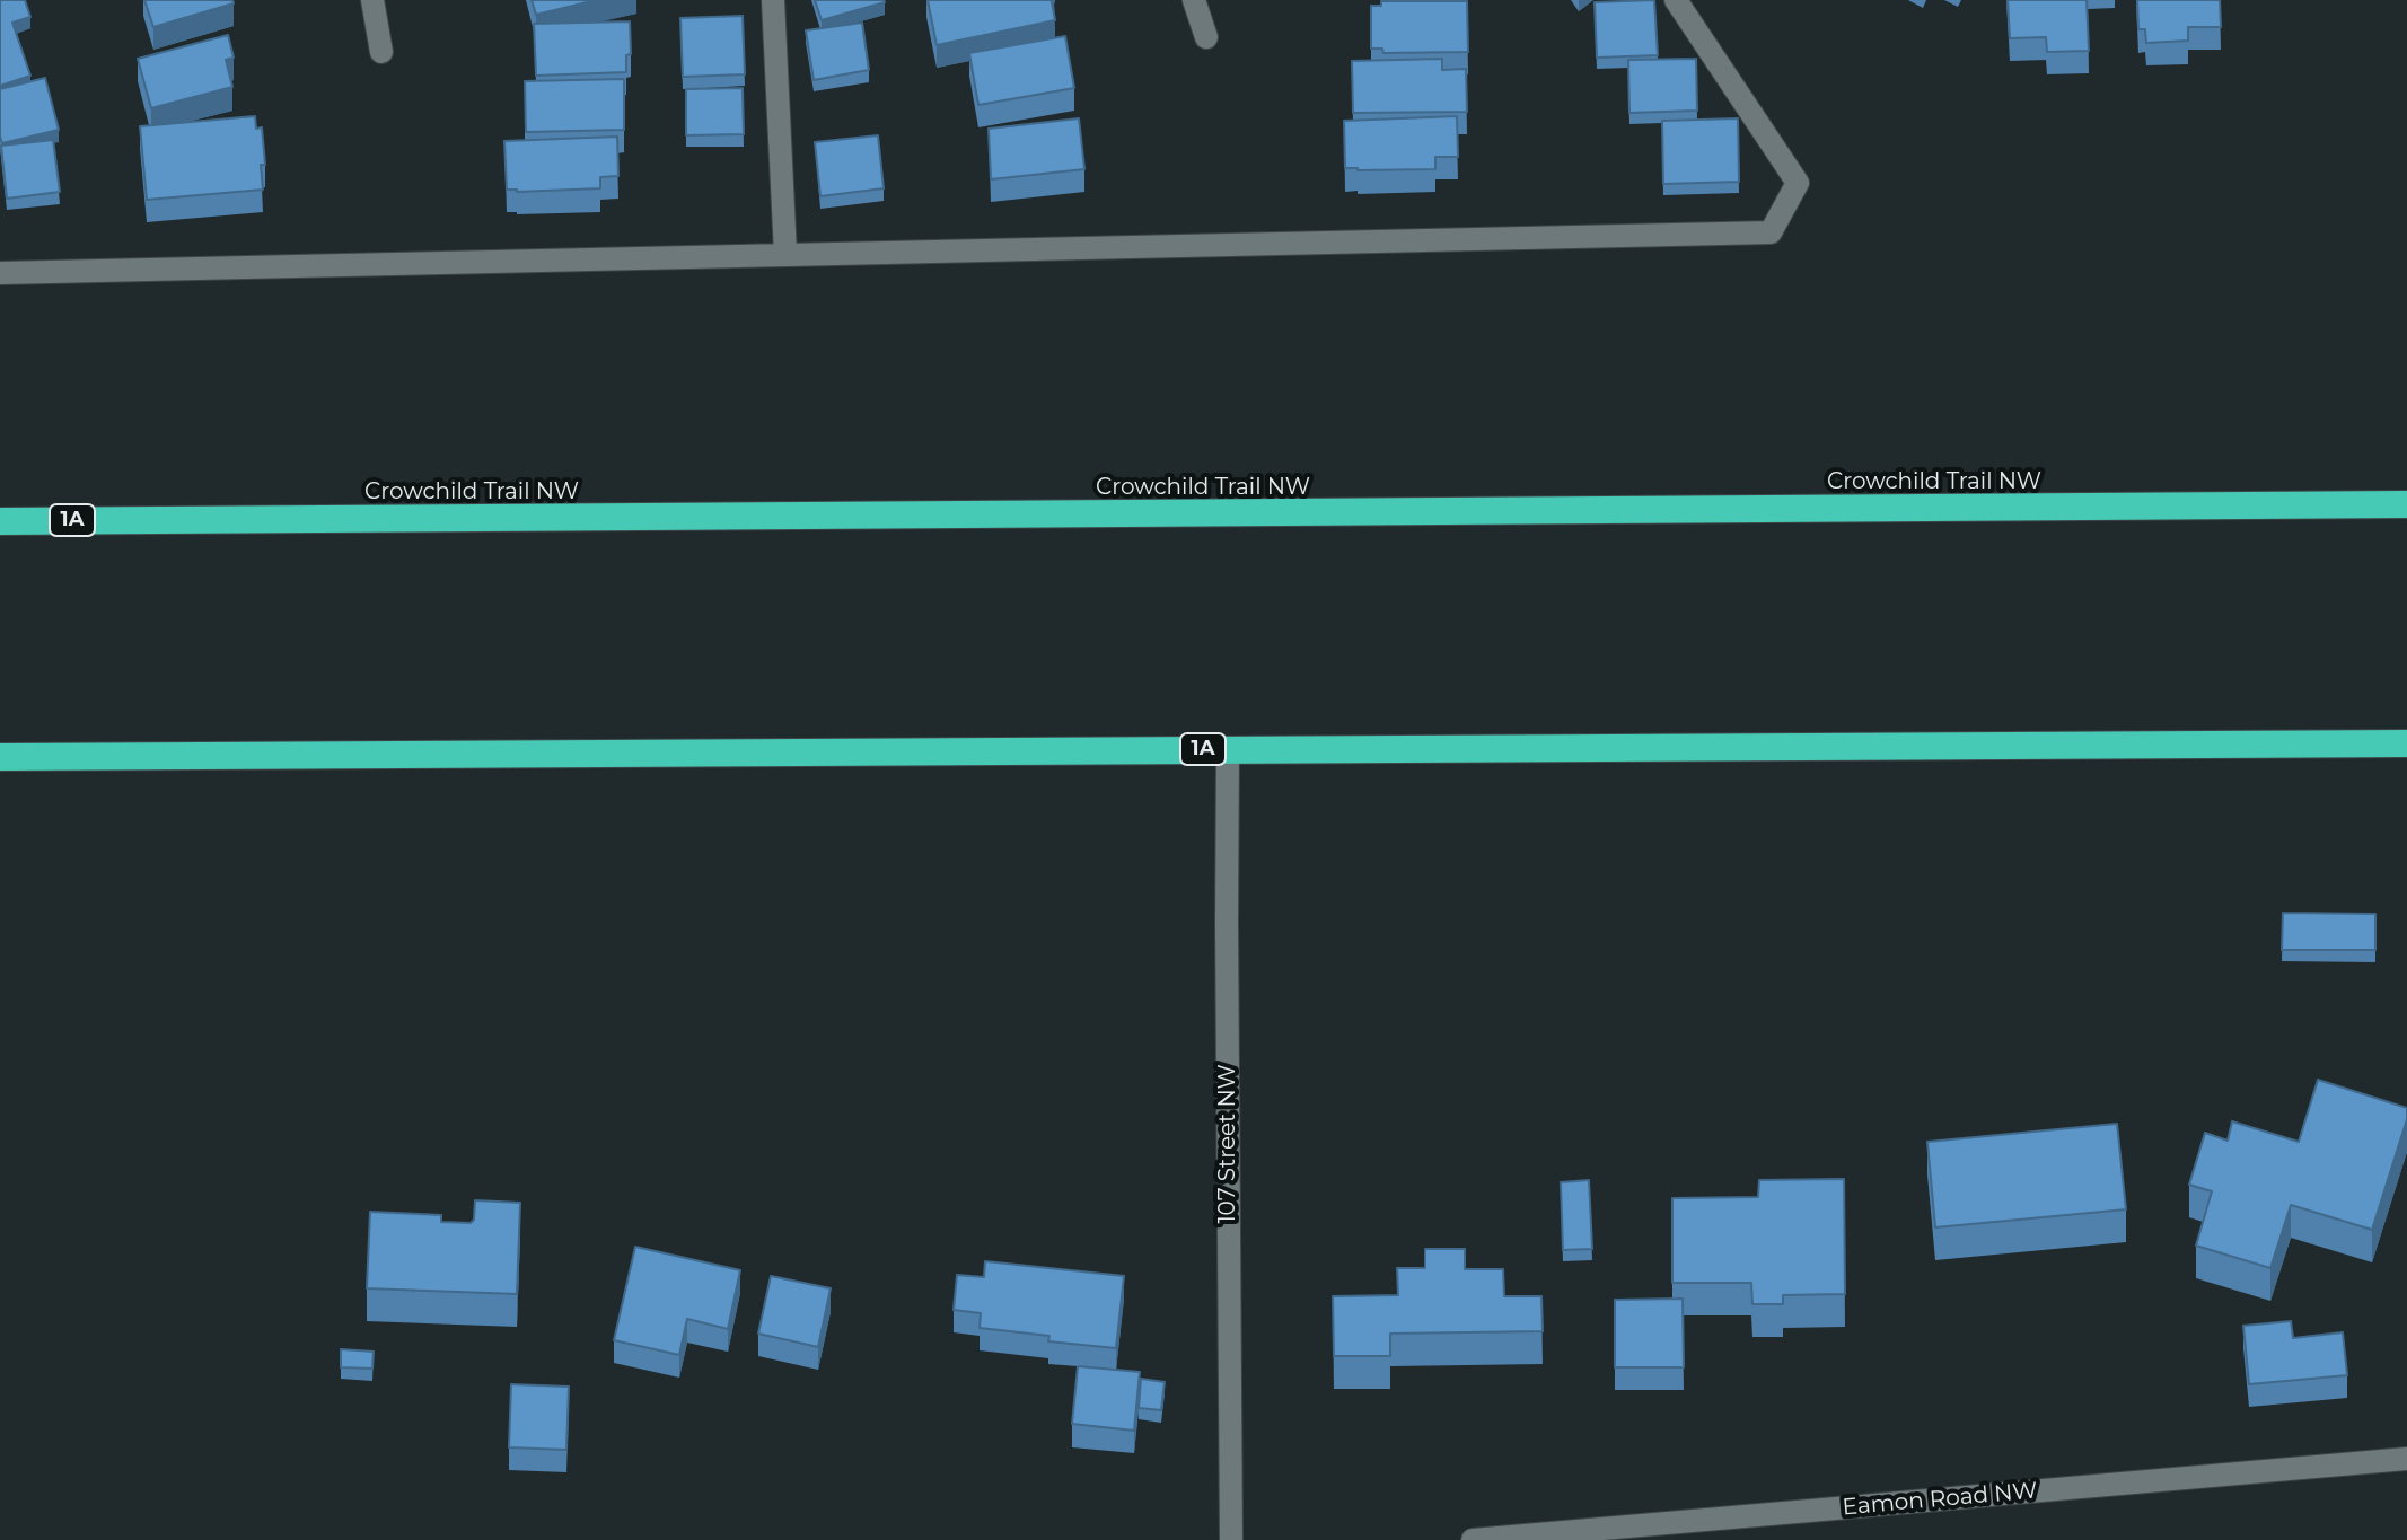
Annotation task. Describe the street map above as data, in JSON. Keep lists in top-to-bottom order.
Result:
{
  "streets": {
    "highway": ["Crowchild Trail NW", "1A"],
    "street": ["107 Street NW", "Eamon Road NW"]
  },
  "crossings": [
    ["1A", "107 Street NW"]
  ]
}
